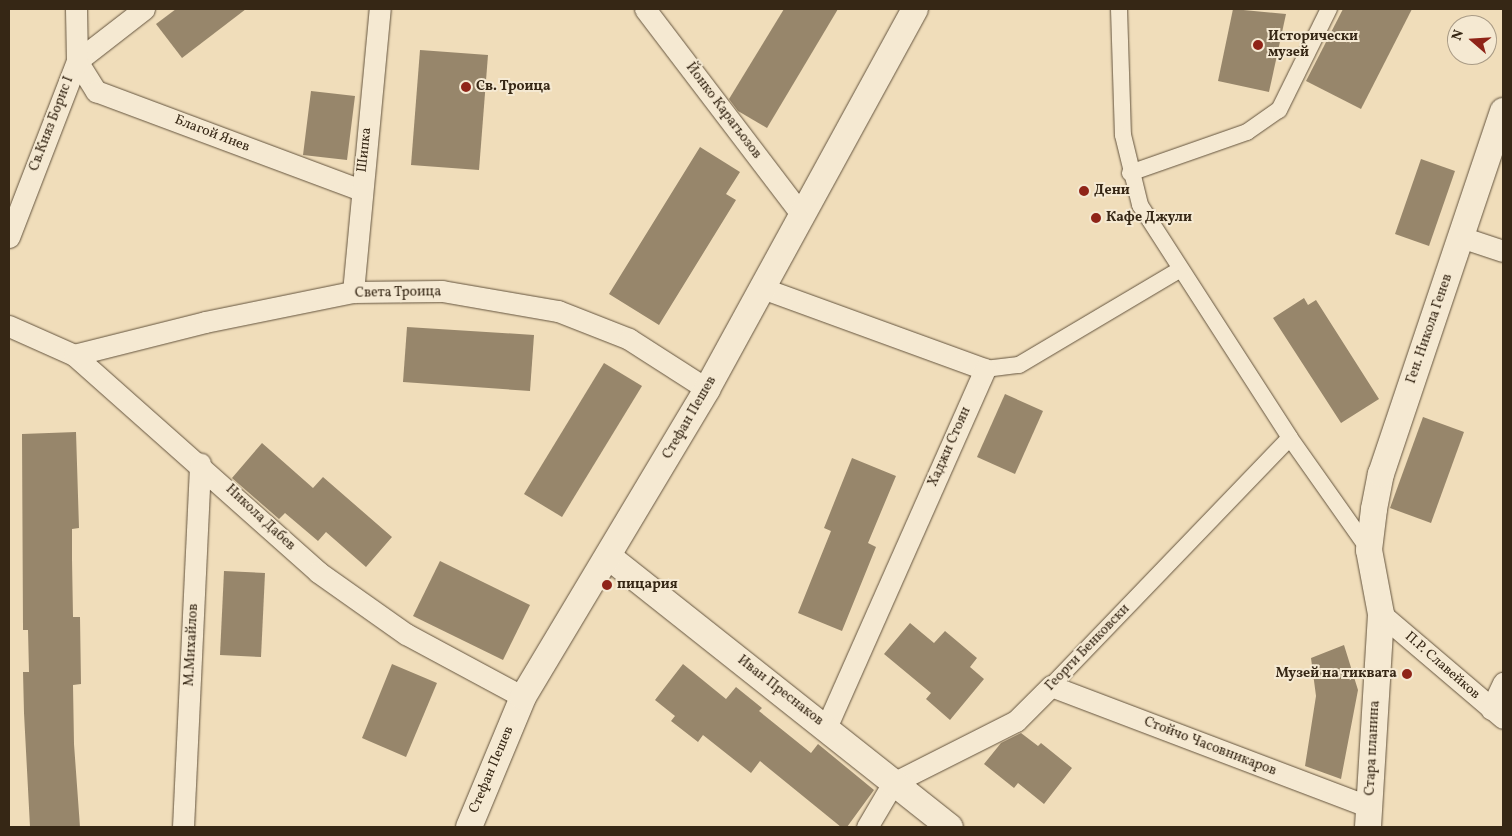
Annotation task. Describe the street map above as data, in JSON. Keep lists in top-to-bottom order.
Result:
{
  "streets": {
    "street": [
      "Йонко Карагьозов",
      "Св.Княз Борис I",
      "Благой Янев",
      "Шипка",
      "Света Троица",
      "Ген. Никола Генев",
      "Стефан Пешев",
      "Хаджи Стоян",
      "Никола Дабев",
      "М.Михайлов",
      "Георги Бенковски",
      "П.Р. Славейков",
      "Иван Преснаков",
      "Стойчо Часовникаров",
      "Стара планина"
    ]
  },
  "crossings": [
    ["Йонко Карагьозов", "Стефан Пешев"],
    ["Св.Княз Борис I", "Благой Янев"],
    ["Благой Янев", "Шипка"],
    ["Шипка", "Света Троица"],
    ["Света Троица", "Стефан Пешев"],
    ["Света Троица", "Никола Дабев"],
    ["Ген. Никола Генев", "Стара планина"],
    ["Стефан Пешев", "Никола Дабев"],
    ["Стефан Пешев", "Иван Преснаков"],
    ["Хаджи Стоян", "Иван Преснаков"],
    ["Никола Дабев", "М.Михайлов"],
    ["Георги Бенковски", "Иван Преснаков"],
    ["Георги Бенковски", "Стойчо Часовникаров"],
    ["П.Р. Славейков", "Стара планина"],
    ["Стойчо Часовникаров", "Стара планина"]
  ],
  "places": [
    "Исторически музей",
    "Св. Троица",
    "Дени",
    "Кафе Джули",
    "пицария",
    "Музей на тиквата"
  ],
  "north": "left"
}
